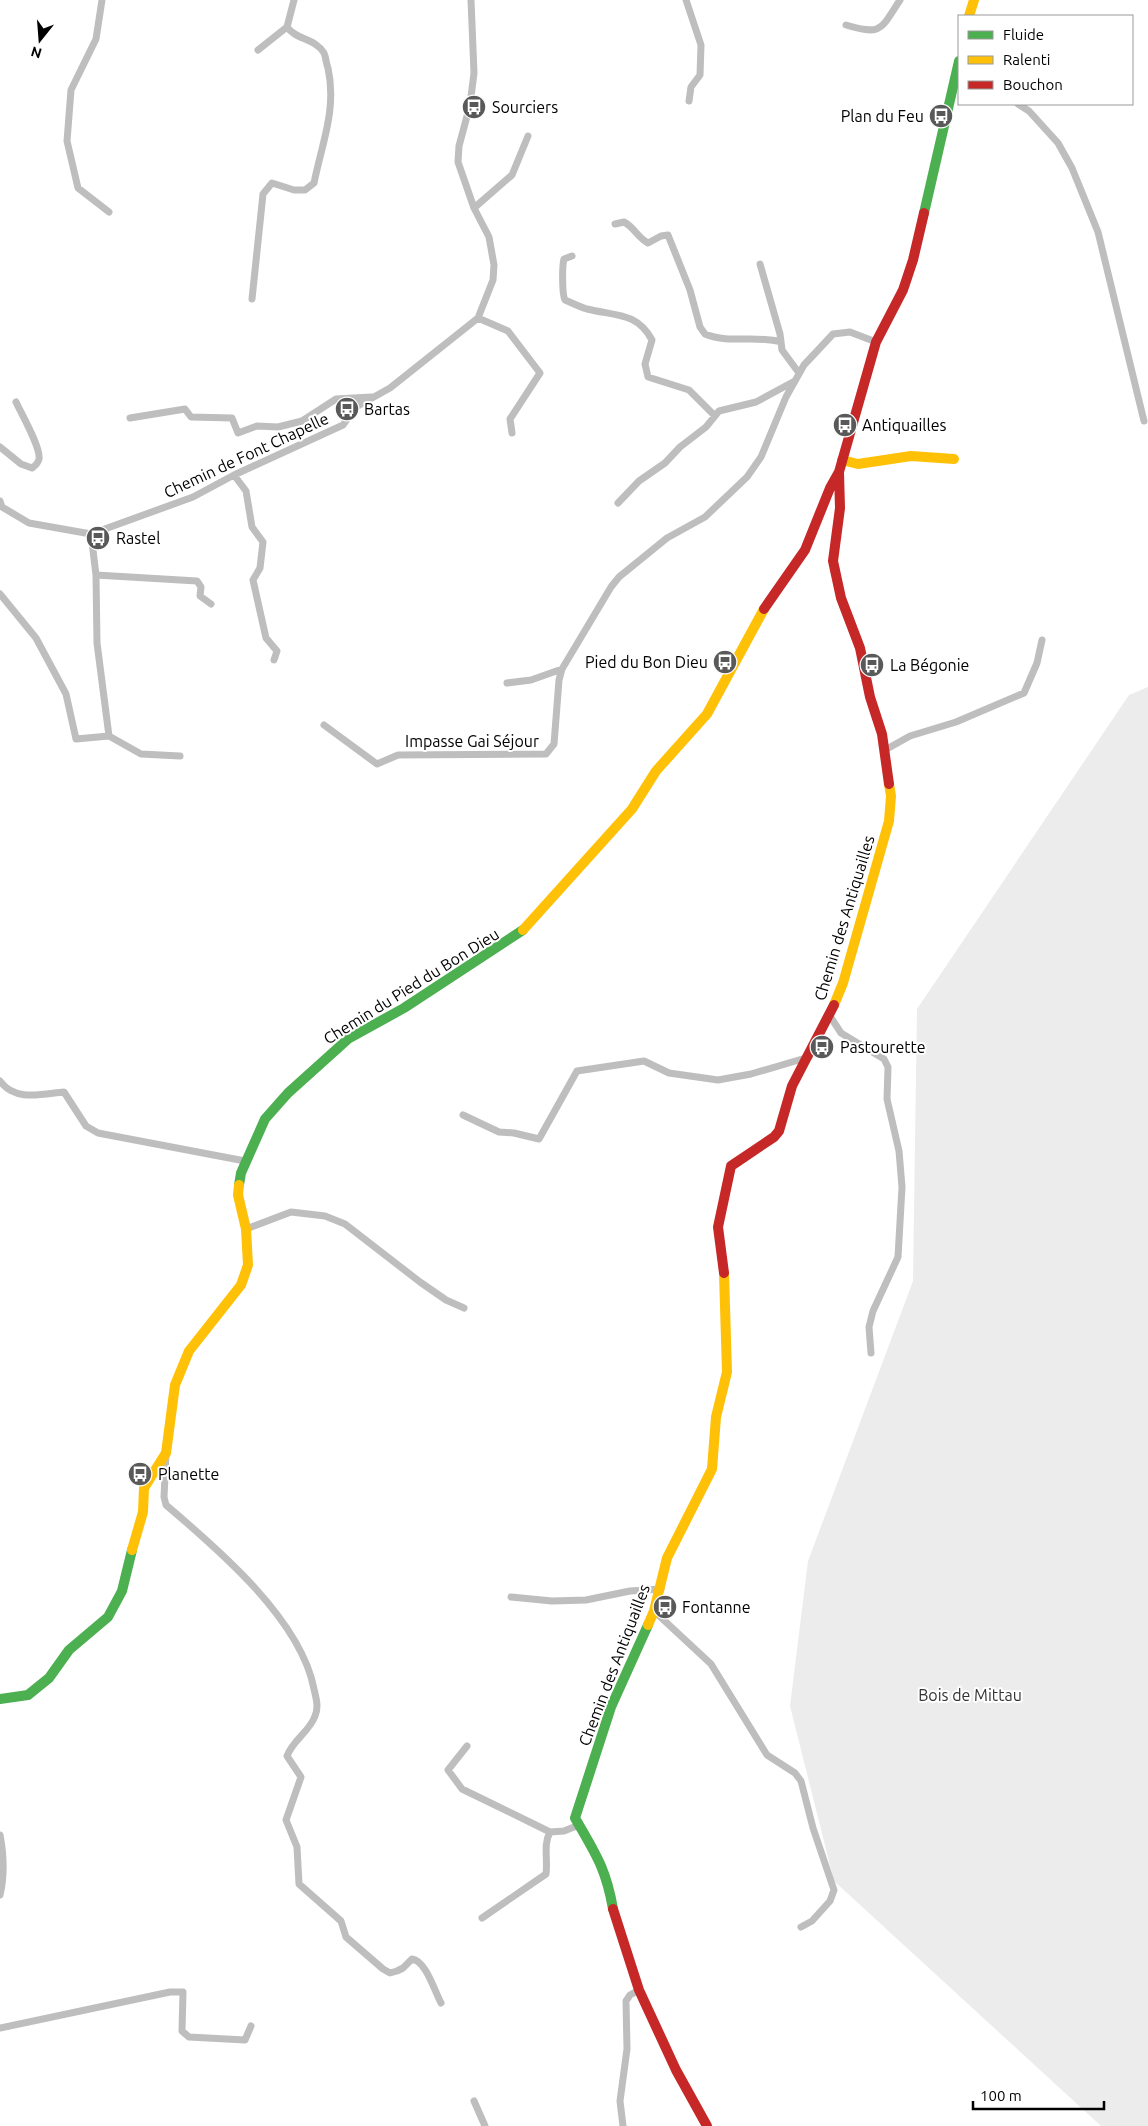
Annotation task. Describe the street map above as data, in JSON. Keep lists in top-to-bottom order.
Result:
{
  "streets": {
    "street": [
      "Chemin de Font Chapelle",
      "Impasse Gai Séjour",
      "Chemin des Antiquailles",
      "Chemin du Pied du Bon Dieu"
    ]
  },
  "crossings": [
    ["Impasse Gai Séjour", "Chemin du Pied du Bon Dieu"],
    ["Chemin des Antiquailles", "Chemin du Pied du Bon Dieu"]
  ],
  "parks": ["Bois de Mittau"],
  "places": {
    "bus stop": [
      "Sourciers",
      "Plan du Feu",
      "Bartas",
      "Antiquailles",
      "Rastel",
      "Pied du Bon Dieu",
      "La Bégonie",
      "Pastourette",
      "Planette",
      "Fontanne"
    ]
  },
  "legend": ["Fluide", "Ralenti", "Bouchon"],
  "scale_bar": "100 m",
  "north": "bottom"
}
